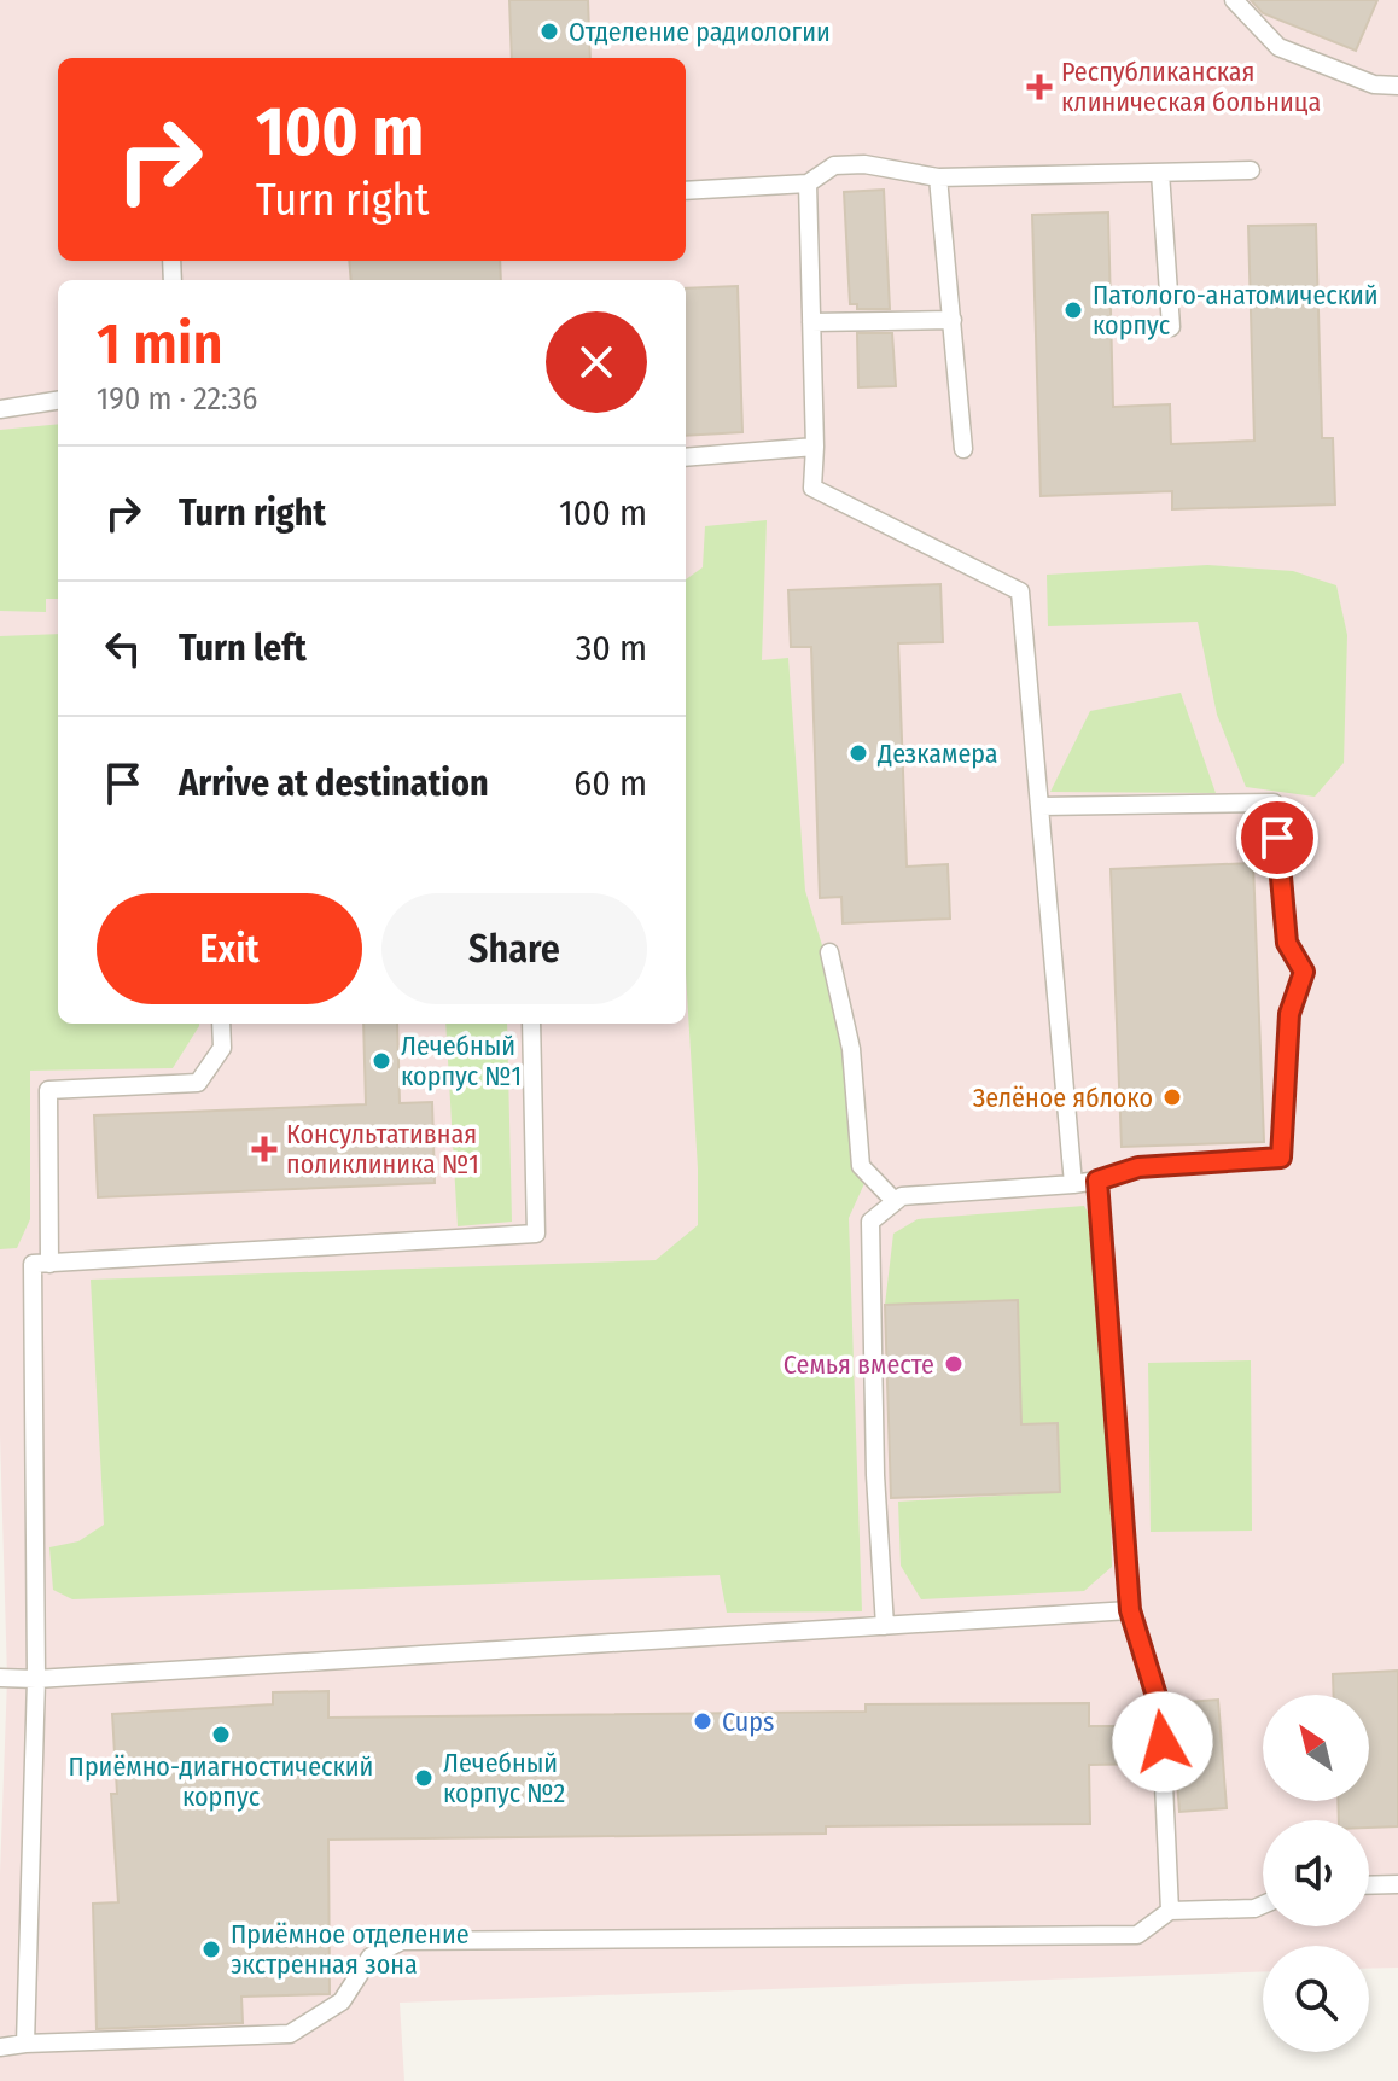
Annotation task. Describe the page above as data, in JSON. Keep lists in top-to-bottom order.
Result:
{
  "places": {
    "other": [
      "Отделение радиологии",
      "Патолого-анатомический корпус",
      "Дезкамера",
      "Лечебный корпус №1",
      "Зелёное яблоко",
      "Семья вместе",
      "Cups",
      "Приёмно-диагностический корпус",
      "Лечебный корпус №2",
      "Приёмное отделение экстренная зона"
    ],
    "health": ["Республиканская клиническая больница", "Консультативная поликлиника №1"]
  },
  "north": "top left",
  "page": {
    "turn": ["100 m", "Turn right"],
    "heading": ["1 min", "190 m · 22:36"],
    "list": [
      {
        "name": "Turn right",
        "value": "100 m"
      },
      {
        "name": "Turn left",
        "value": "30 m"
      },
      {
        "name": "Arrive at destination",
        "value": "60 m"
      }
    ],
    "buttons": ["Exit", "Share"]
  }
}
